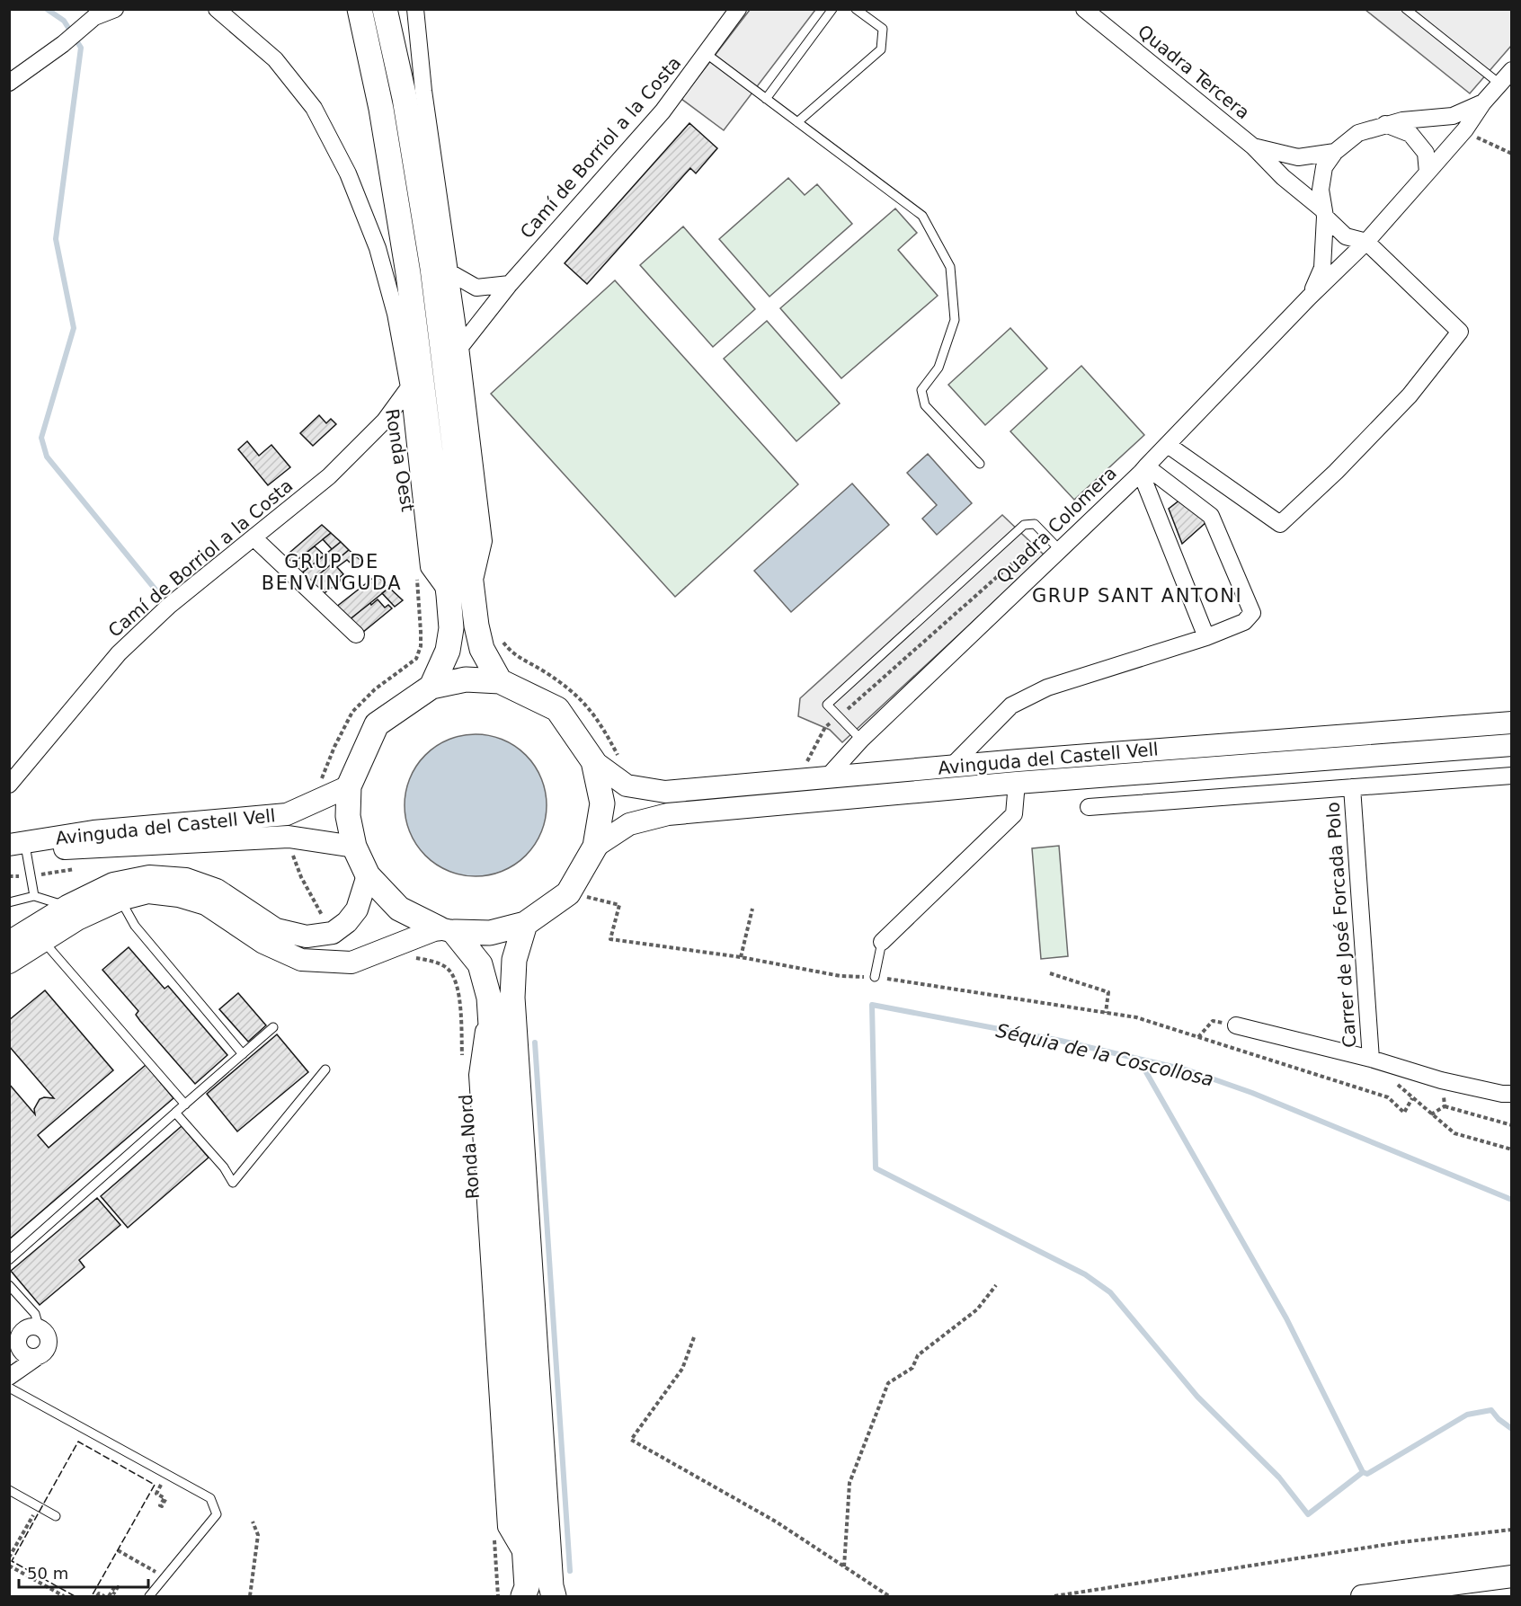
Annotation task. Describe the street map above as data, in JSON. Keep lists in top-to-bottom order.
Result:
{
  "streets": {
    "main road": ["Ronda Oest", "Avinguda del Castell Vell", "Ronda Nord"],
    "street": [
      "Quadra Tercera",
      "Camí de Borriol a la Costa",
      "Quadra Colomera",
      "Carrer de José Forcada Polo"
    ]
  },
  "crossings": [
    ["Quadra Tercera", "Quadra Colomera"],
    ["Camí de Borriol a la Costa", "Ronda Oest"],
    ["Quadra Colomera", "Avinguda del Castell Vell"]
  ],
  "districts": ["GRUP DE BENVINGUDA", "GRUP SANT ANTONI"],
  "water": ["Séquia de la Coscollosa"],
  "scale_bar": "50 m"
}
